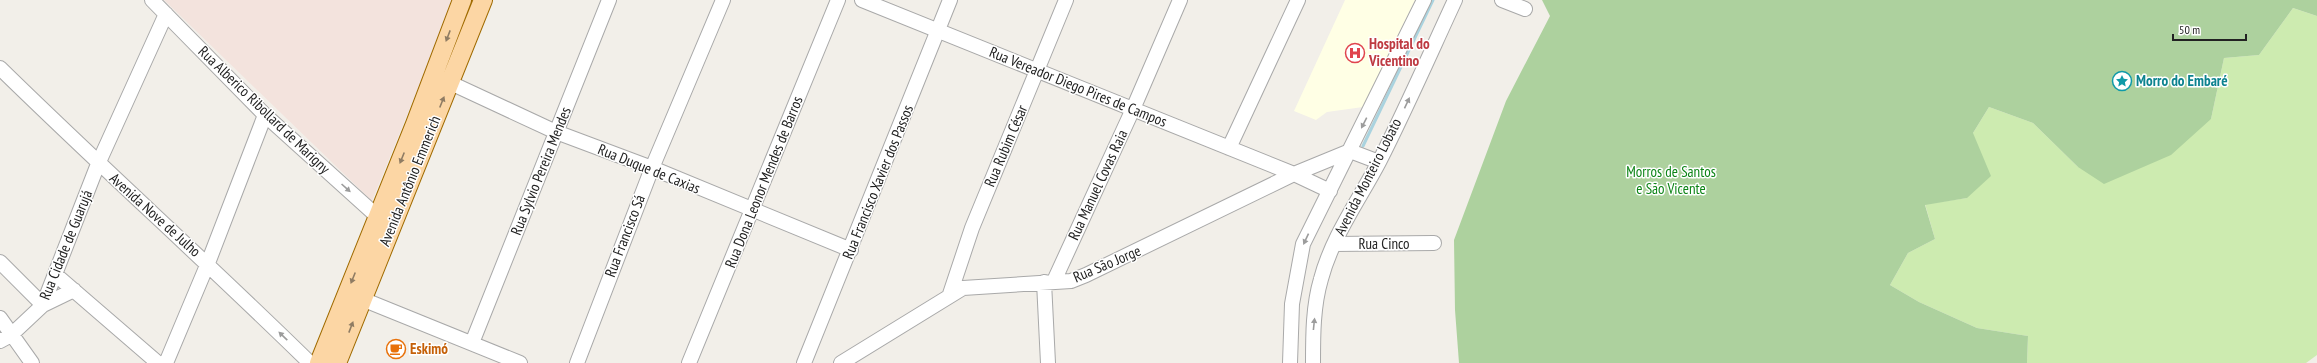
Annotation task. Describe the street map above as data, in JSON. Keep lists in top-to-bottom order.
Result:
{
  "streets": {
    "main road": ["Avenida Antônio Emmerich"],
    "street": [
      "Rua Vereador Diego Pires de Campos",
      "Rua Alberico Ribollard de Marigny",
      "Rua Rubim César",
      "Rua Duque de Caxias",
      "Rua Sylvio Pereira Mendes",
      "Avenida Monteiro Lobato",
      "Rua Dona Leonor Mendes de Barros",
      "Rua Francisco Xavier dos Passos",
      "Rua Manuel Covas Raia",
      "Avenida Nove de Julho",
      "Rua Francisco Sá",
      "Rua Cinco",
      "Rua Cidade de Guarujá",
      "Rua São Jorge"
    ]
  },
  "crossings": [
    ["Rua Vereador Diego Pires de Campos", "Rua Rubim César"],
    ["Rua Vereador Diego Pires de Campos", "Avenida Monteiro Lobato"],
    ["Rua Vereador Diego Pires de Campos", "Rua Francisco Xavier dos Passos"],
    ["Rua Vereador Diego Pires de Campos", "Rua Manuel Covas Raia"],
    ["Rua Vereador Diego Pires de Campos", "Rua São Jorge"],
    ["Rua Alberico Ribollard de Marigny", "Avenida Antônio Emmerich"],
    ["Rua Alberico Ribollard de Marigny", "Rua Cidade de Guarujá"],
    ["Rua Rubim César", "Rua São Jorge"],
    ["Rua Duque de Caxias", "Rua Sylvio Pereira Mendes"],
    ["Rua Duque de Caxias", "Avenida Antônio Emmerich"],
    ["Rua Duque de Caxias", "Rua Dona Leonor Mendes de Barros"],
    ["Rua Duque de Caxias", "Rua Francisco Xavier dos Passos"],
    ["Rua Duque de Caxias", "Rua Francisco Sá"],
    ["Avenida Monteiro Lobato", "Rua Cinco"],
    ["Avenida Monteiro Lobato", "Rua São Jorge"],
    ["Rua Manuel Covas Raia", "Rua São Jorge"],
    ["Avenida Nove de Julho", "Rua Cidade de Guarujá"]
  ],
  "one_way": ["Rua Alberico Ribollard de Marigny"],
  "parks": ["Morros de Santos e São Vicente"],
  "places": {
    "hospital": ["Hospital do Vicentino"],
    "place": ["Morro do Embaré"],
    "cafe": ["Eskimó"]
  },
  "scale_bar": "50 m"
}
